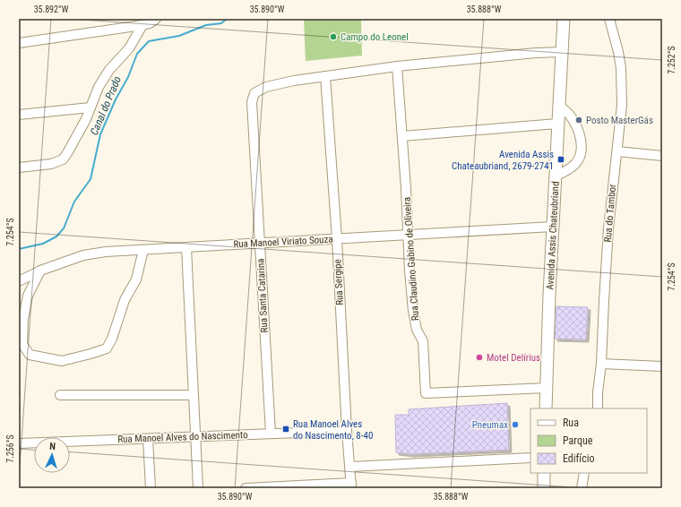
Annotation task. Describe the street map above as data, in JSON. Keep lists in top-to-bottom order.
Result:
{
  "streets": {
    "main road": ["Avenida Assis Chateubriand"],
    "street": [
      "Rua do Tambor",
      "Rua Manoel Viriato Souza",
      "Rua Claudino Gabino de Oliveira",
      "Rua Sergipe",
      "Rua Santa Catarina",
      "Rua Manoel Alves do Nascimento"
    ]
  },
  "crossings": [
    ["Avenida Assis Chateubriand", "Rua Manoel Viriato Souza"],
    ["Avenida Assis Chateubriand", "Rua Claudino Gabino de Oliveira"],
    ["Rua Manoel Viriato Souza", "Rua Claudino Gabino de Oliveira"],
    ["Rua Manoel Viriato Souza", "Rua Sergipe"],
    ["Rua Manoel Viriato Souza", "Rua Santa Catarina"],
    ["Rua Sergipe", "Rua Santa Catarina"],
    ["Rua Sergipe", "Rua Manoel Alves do Nascimento"],
    ["Rua Santa Catarina", "Rua Manoel Alves do Nascimento"]
  ],
  "water": ["Canal do Prado"],
  "places": {
    "other": [
      "Campo do Leonel",
      "Posto MasterGás",
      "Motel Delírius",
      "Pneumax"
    ],
    "transit": ["Avenida Assis Chateaubriand, 2679-2741", "Rua Manoel Alves do Nascimento, 8-40"]
  },
  "legend": ["Rua", "Parque", "Edifício"],
  "north": "top",
  "coordinates": [
    "35.892°W",
    "35.890°W",
    "35.888°W",
    "7.252°S",
    "7.254°S",
    "7.256°S"
  ]
}
